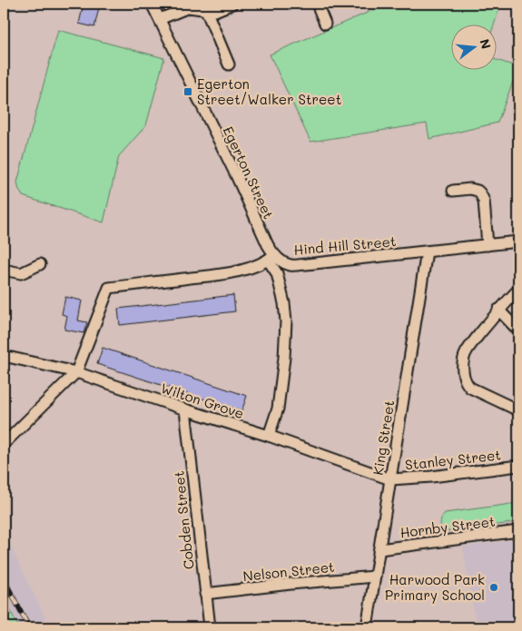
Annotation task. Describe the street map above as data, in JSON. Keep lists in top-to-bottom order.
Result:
{
  "streets": {
    "street": [
      "Egerton Street",
      "Hind Hill Street",
      "Wilton Grove",
      "King Street",
      "Stanley Street",
      "Cobden Street",
      "Hornby Street",
      "Nelson Street"
    ]
  },
  "crossings": [
    ["Egerton Street", "Hind Hill Street"],
    ["Egerton Street", "Wilton Grove"],
    ["Hind Hill Street", "King Street"],
    ["Wilton Grove", "King Street"],
    ["Wilton Grove", "Stanley Street"],
    ["Wilton Grove", "Cobden Street"],
    ["King Street", "Stanley Street"],
    ["King Street", "Hornby Street"],
    ["King Street", "Nelson Street"],
    ["Cobden Street", "Nelson Street"]
  ],
  "places": {
    "transit": ["Egerton Street/Walker Street"],
    "other": ["Harwood Park Primary School"]
  },
  "north": "right"
}
